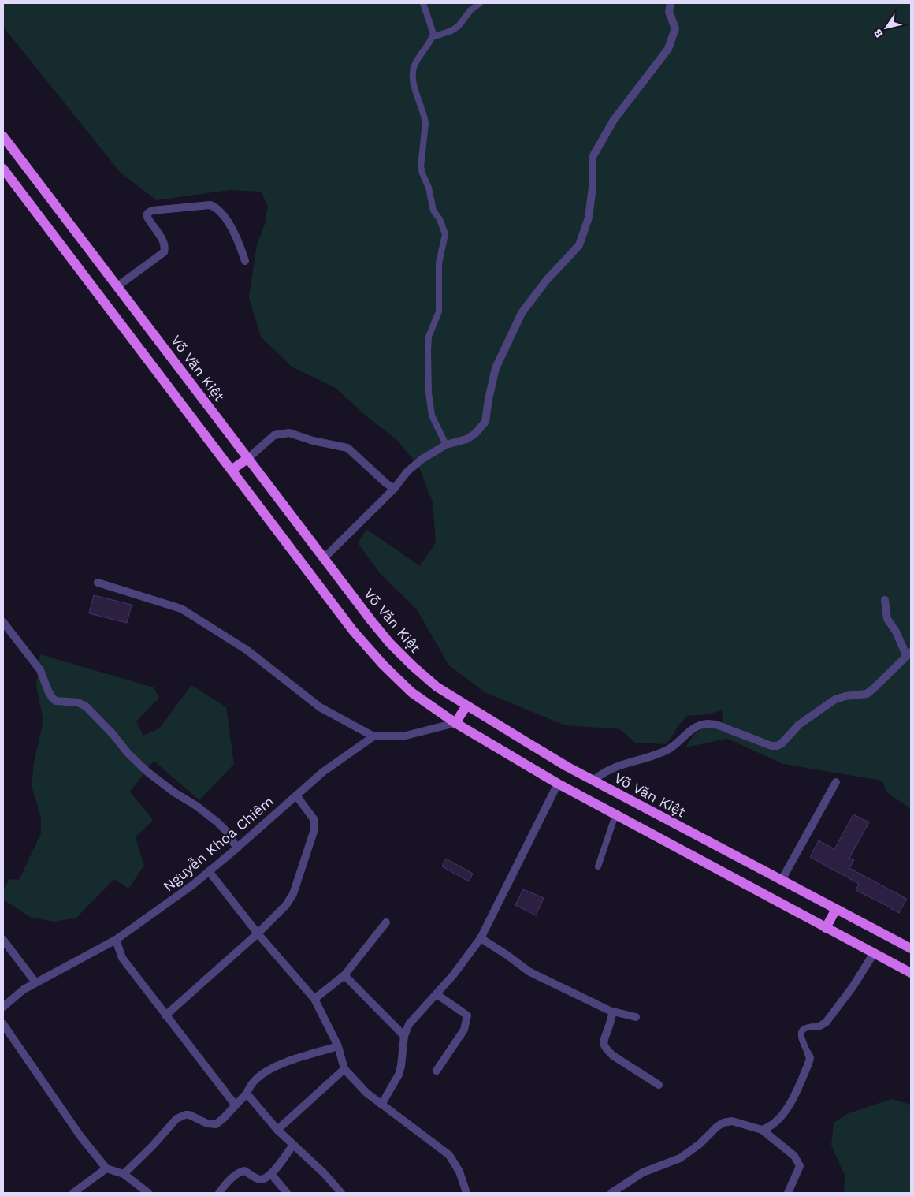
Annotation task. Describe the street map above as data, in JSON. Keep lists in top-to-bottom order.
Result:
{
  "streets": {
    "main road": ["Võ Văn Kiệt"],
    "street": ["Nguyễn Khoa Chiêm"]
  },
  "north": "bottom left"
}
